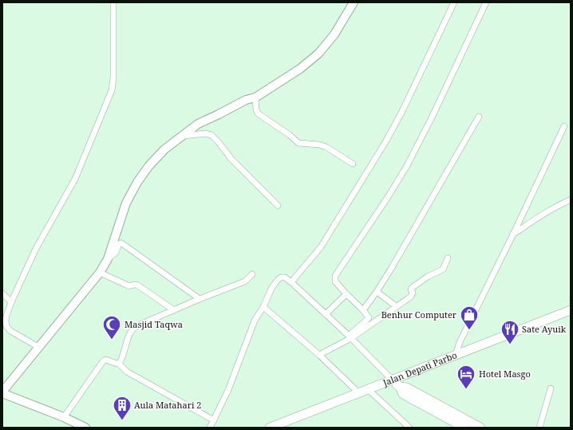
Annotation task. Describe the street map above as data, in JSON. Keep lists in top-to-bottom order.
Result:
{
  "streets": {
    "main road": ["Jalan Depati Parbo"]
  },
  "places": {
    "shop": ["Benhur Computer"],
    "mosque": ["Masjid Taqwa"],
    "restaurant": ["Sate Ayuik"],
    "hotel": ["Hotel Masgo"],
    "building": ["Aula Matahari 2"]
  }
}
